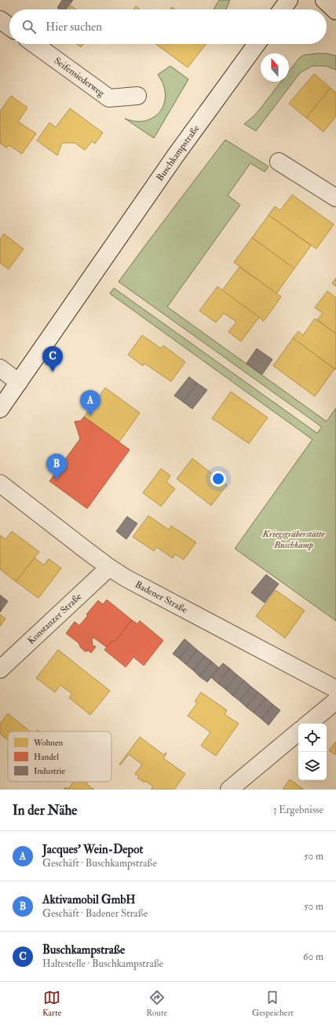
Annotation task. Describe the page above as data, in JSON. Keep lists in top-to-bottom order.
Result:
{
  "streets": {
    "street": [
      "Seifensiederweg",
      "Buschkampstraße",
      "Badener Straße",
      "Konstanzer Straße"
    ]
  },
  "crossings": [
    ["Badener Straße", "Konstanzer Straße"]
  ],
  "parks": ["Kriegsgräberstätte Buschkamp"],
  "legend": ["Wohnen", "Handel", "Industrie"],
  "north": "top",
  "page": {
    "search": "Hier suchen",
    "pins": ["C", "A", "B"],
    "heading": ["In der Nähe", "3 Ergebnisse"],
    "list": [
      {
        "mark": "A",
        "name": "Jacques' Wein-Depot",
        "note": "Geschäft · Buschkampstraße",
        "value": "50 m"
      },
      {
        "mark": "B",
        "name": "Aktivamobil GmbH",
        "note": "Geschäft · Badener Straße",
        "value": "50 m"
      },
      {
        "mark": "C",
        "name": "Buschkampstraße",
        "note": "Haltestelle · Buschkampstraße",
        "value": "60 m"
      }
    ],
    "nav": ["Karte", "Route", "Gespeichert"]
  }
}
